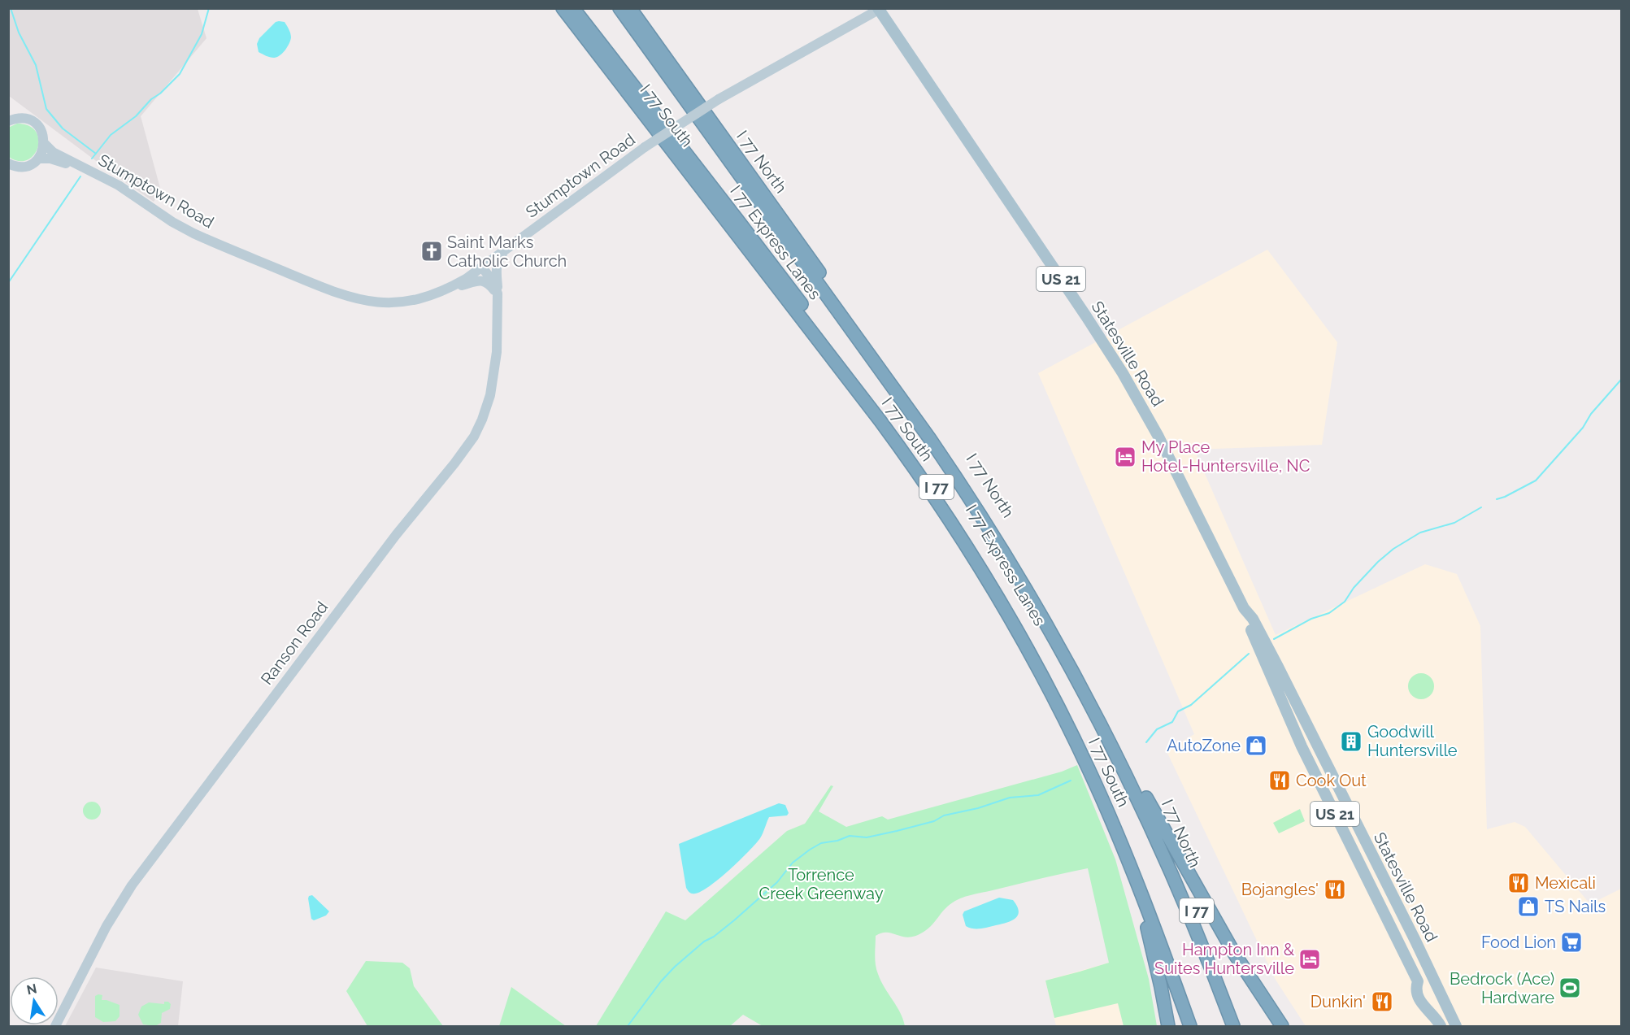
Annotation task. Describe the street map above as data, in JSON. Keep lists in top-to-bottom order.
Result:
{
  "streets": {
    "highway": [
      "I 77 South",
      "I 77 North",
      "I 77 Express Lanes",
      "I 77"
    ],
    "main road": ["US 21", "Statesville Road"],
    "street": ["Stumptown Road", "Ranson Road"]
  },
  "crossings": [
    ["Stumptown Road", "Statesville Road"],
    ["Stumptown Road", "Ranson Road"]
  ],
  "parks": ["Torrence Creek Greenway"],
  "places": {
    "church": ["Saint Marks Catholic Church"],
    "hotel": ["My Place Hotel-Huntersville, NC", "Hampton Inn & Suites Huntersville"],
    "building": ["Goodwill Huntersville"],
    "shop": ["AutoZone", "TS Nails"],
    "restaurant": [
      "Cook Out",
      "Mexicali",
      "Bojangles'",
      "Dunkin'"
    ],
    "supermarket": ["Food Lion"],
    "sports": ["Bedrock (Ace) Hardware"]
  },
  "north": "top"
}
